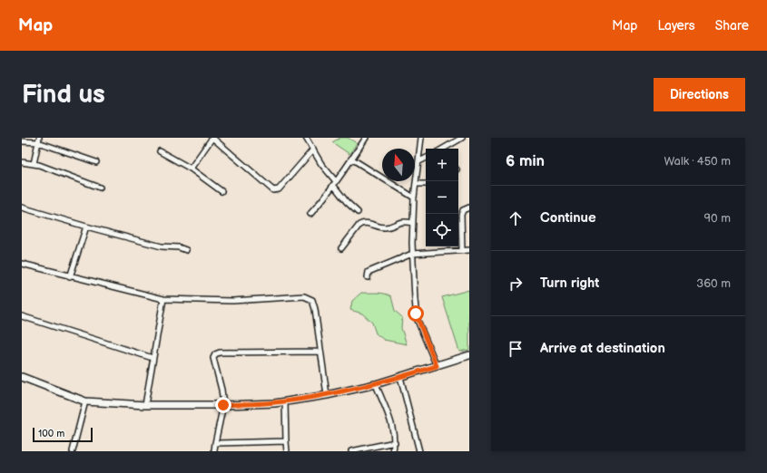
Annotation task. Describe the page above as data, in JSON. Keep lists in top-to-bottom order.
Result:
{
  "scale_bar": "100 m",
  "north": "top",
  "page": {
    "header": "Map",
    "nav": ["Map", "Layers", "Share"],
    "buttons": "Directions",
    "title": "Find us",
    "heading": ["6 min", "Walk · 450 m"],
    "map_buttons": ["+", "−"],
    "list": [
      ["Continue", "90 m"],
      ["Turn right", "360 m"],
      "Arrive at destination"
    ],
    "scale": "100 m"
  }
}
